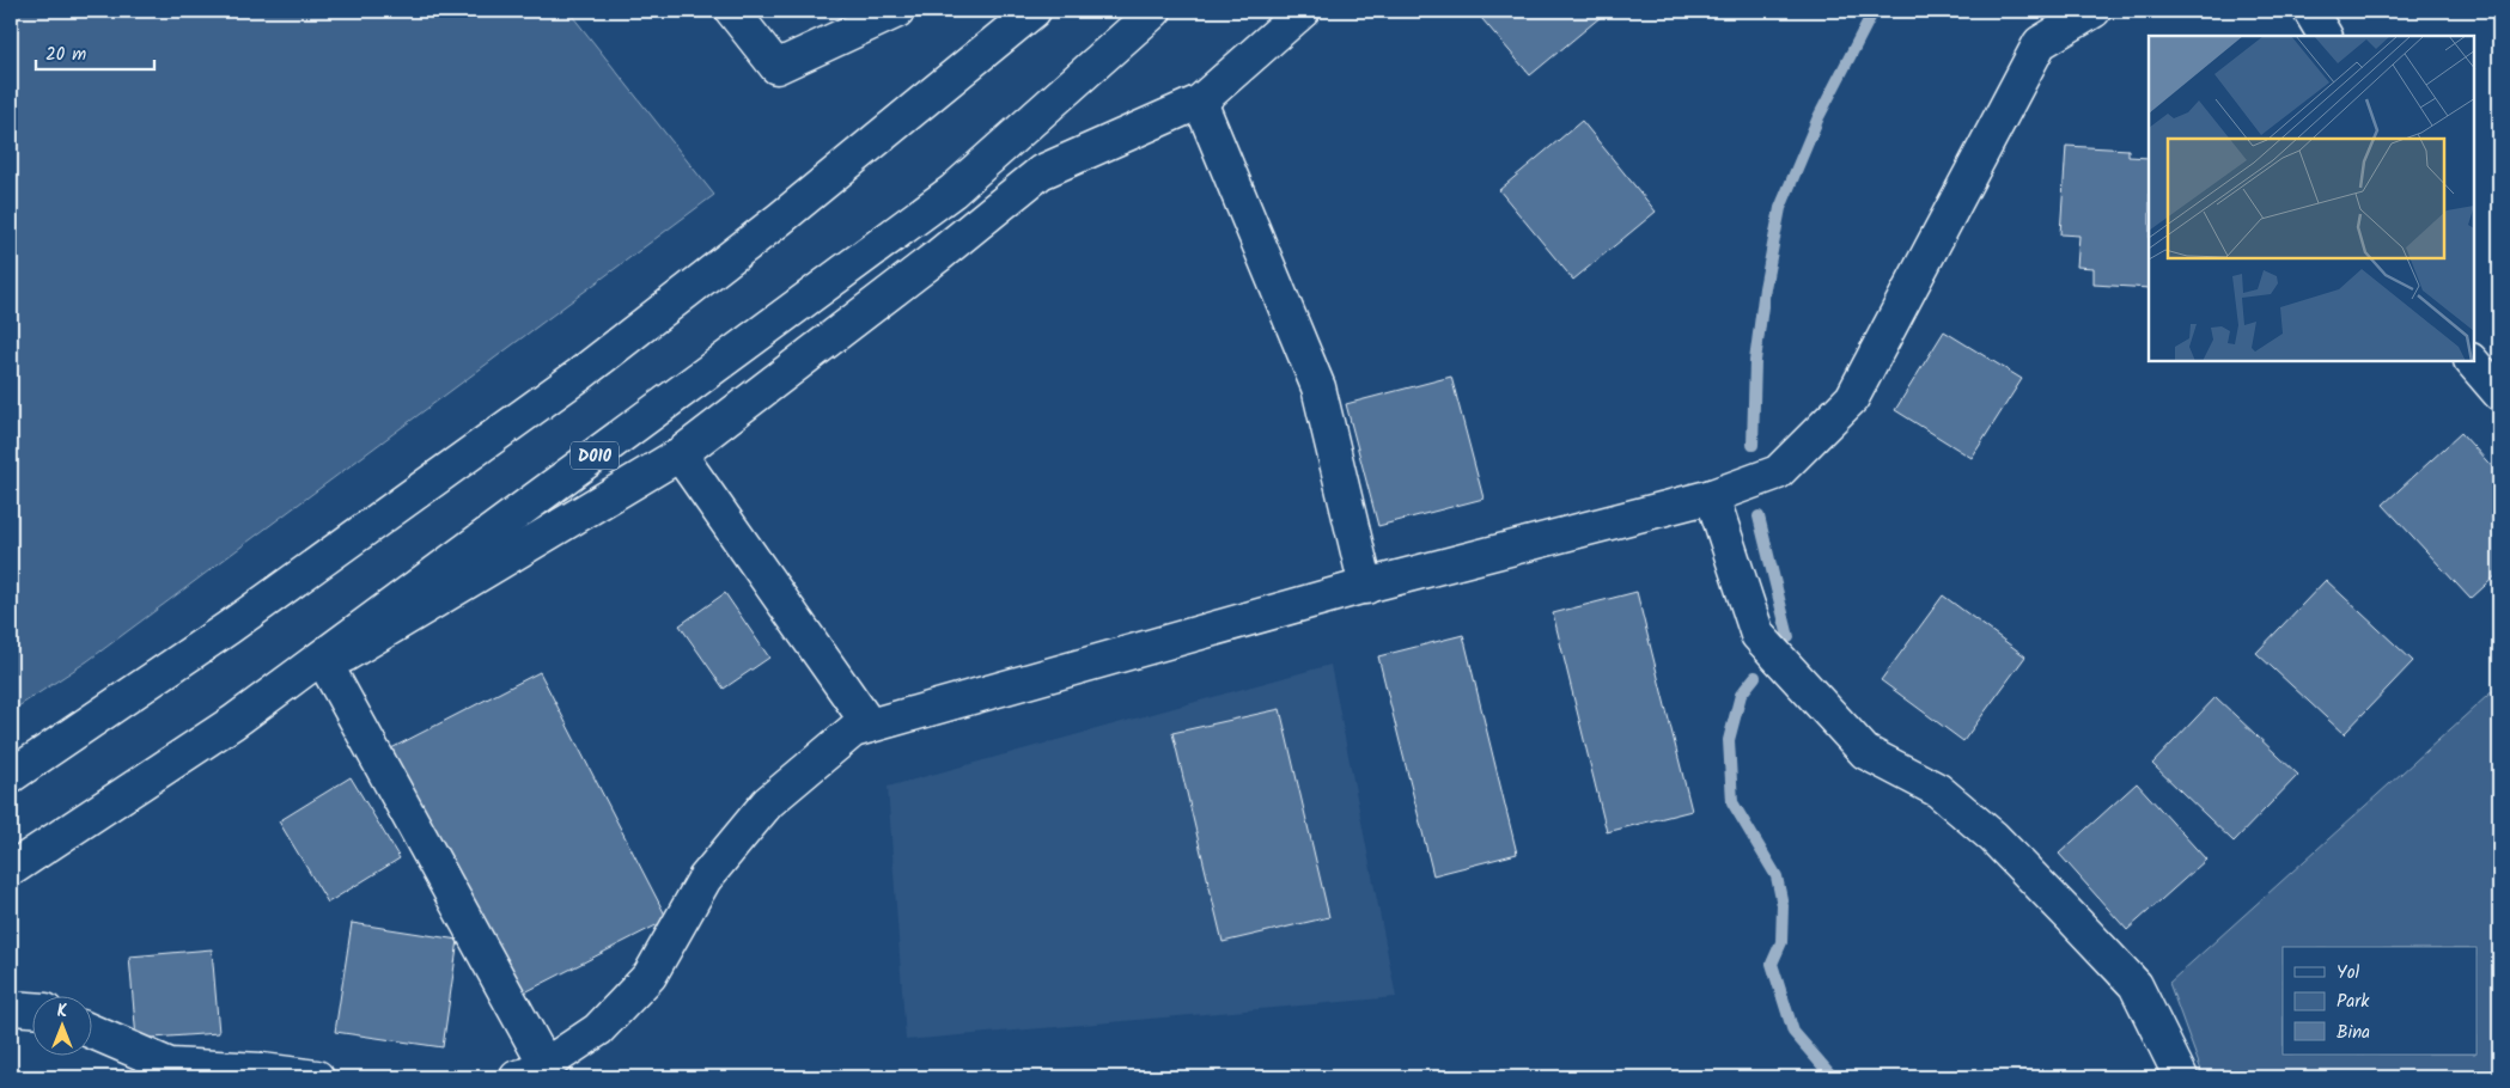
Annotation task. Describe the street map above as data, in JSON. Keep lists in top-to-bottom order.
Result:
{
  "streets": {
    "main road": ["D010"]
  },
  "legend": ["Yol", "Park", "Bina"],
  "scale_bar": "20 m",
  "north": "top"
}
